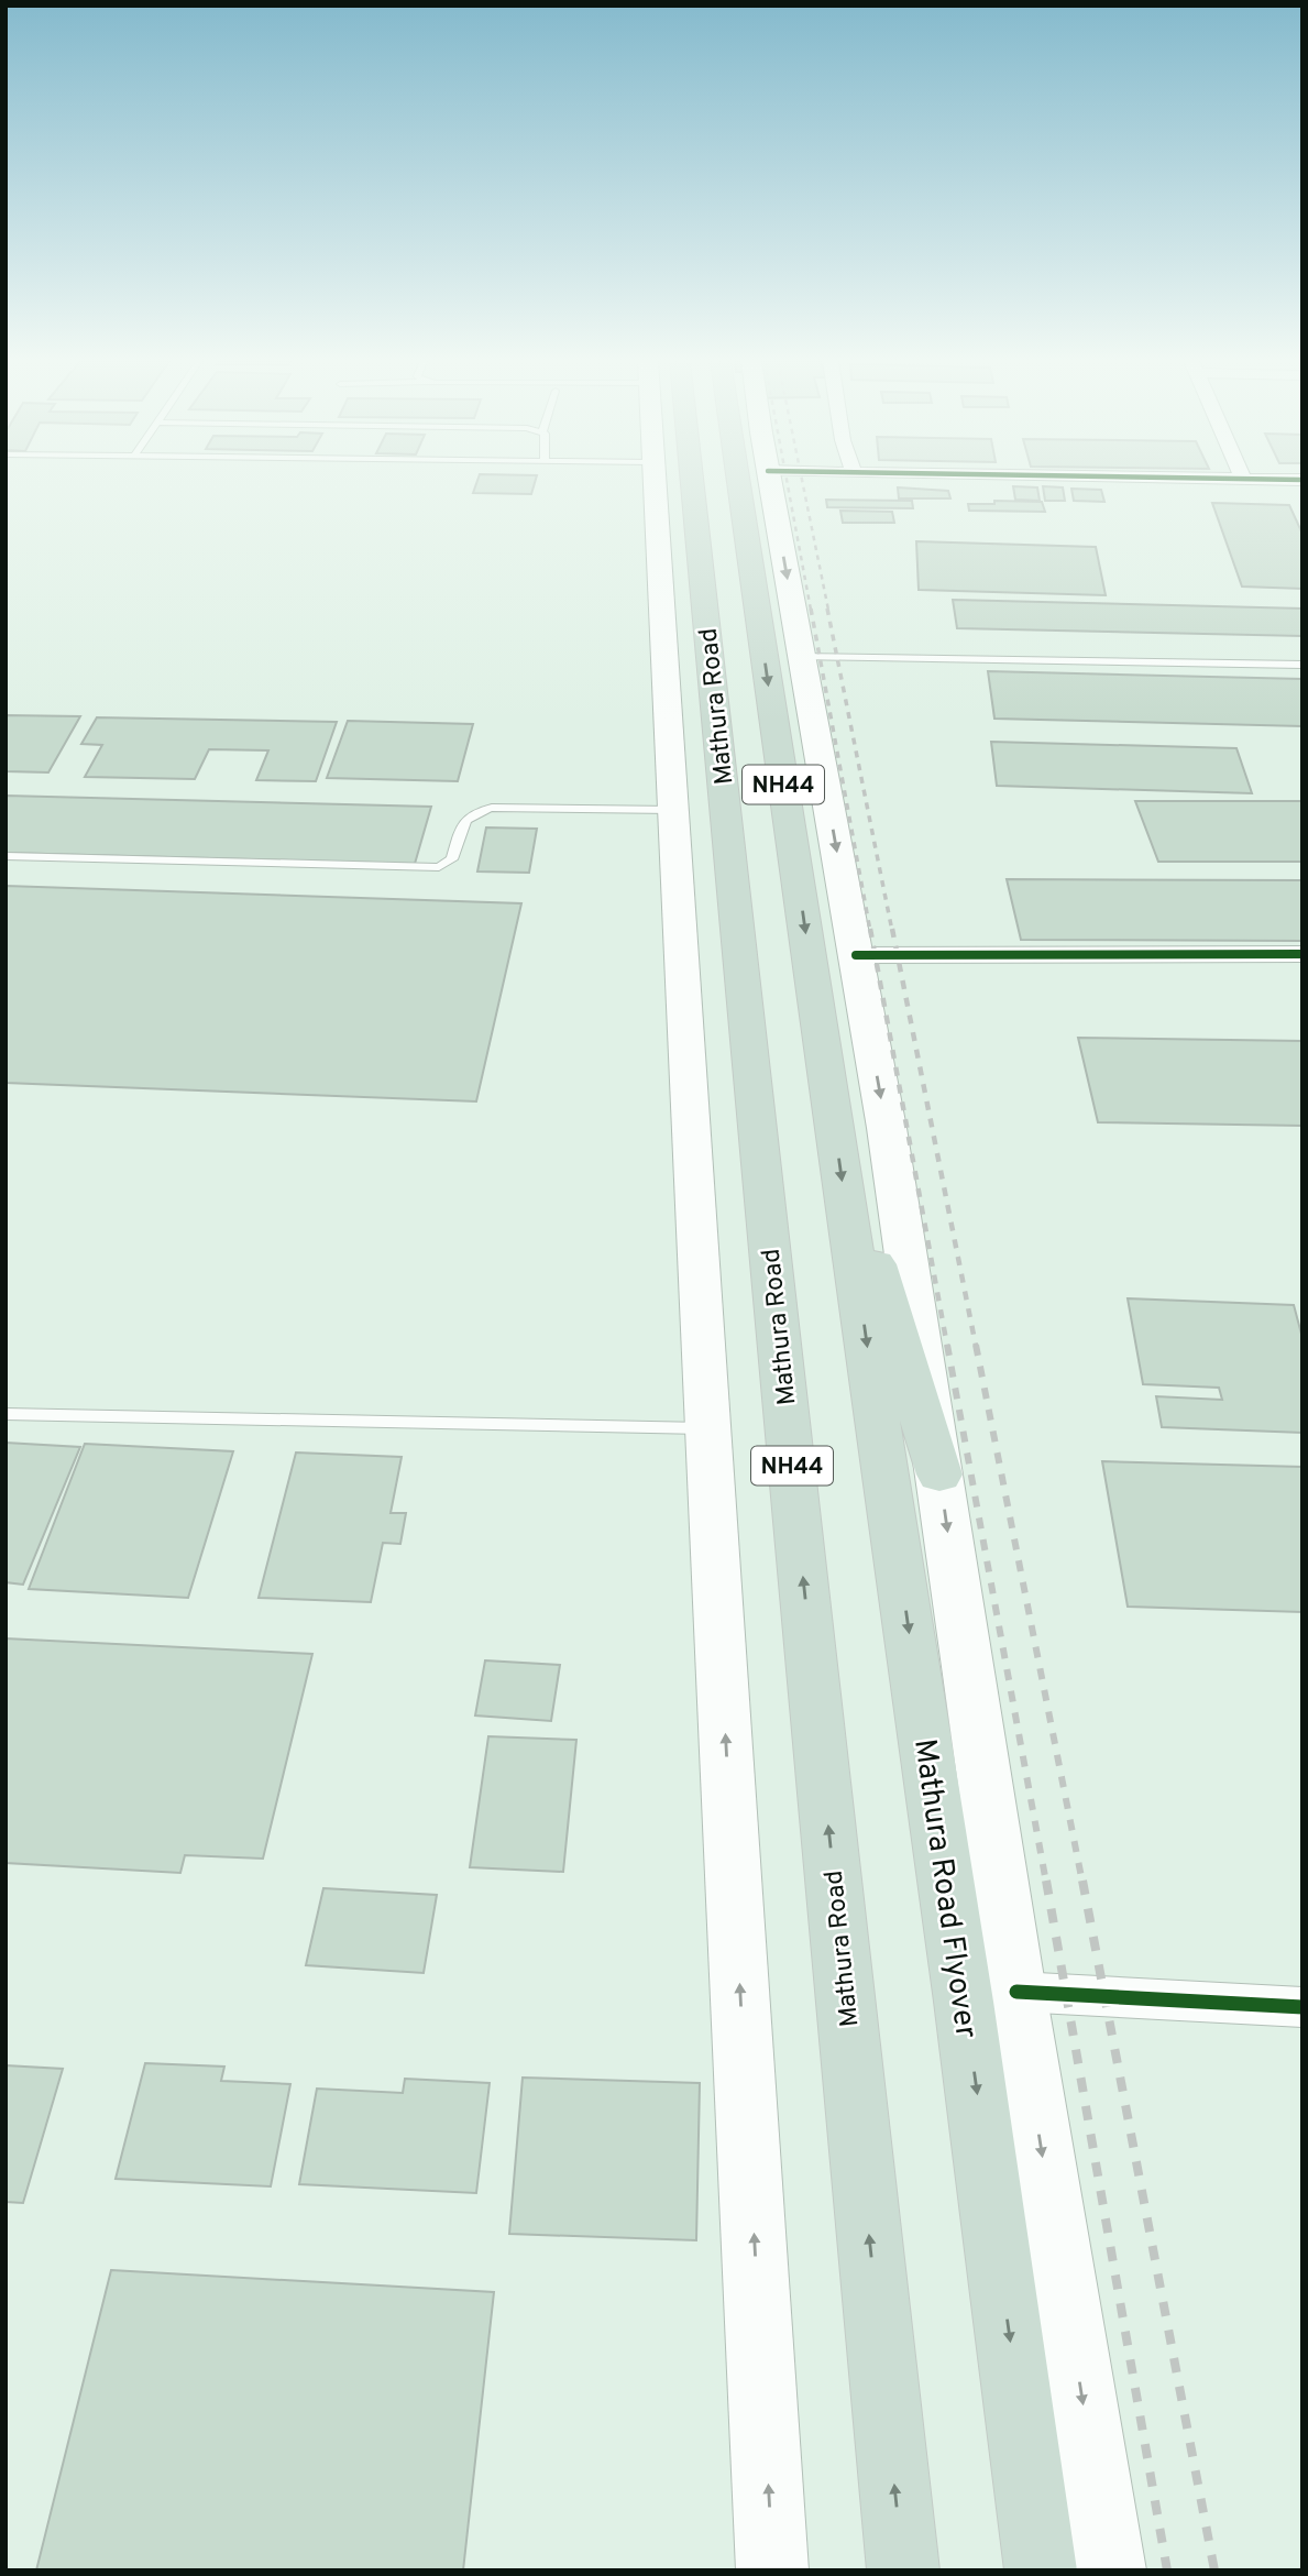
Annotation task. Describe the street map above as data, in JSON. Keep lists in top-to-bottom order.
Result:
{
  "streets": {
    "highway": ["Mathura Road", "NH44", "Mathura Road Flyover"]
  },
  "crossings": [
    ["Mathura Road", "Mathura Road Flyover"]
  ],
  "one_way": ["Mathura Road Flyover"]
}
